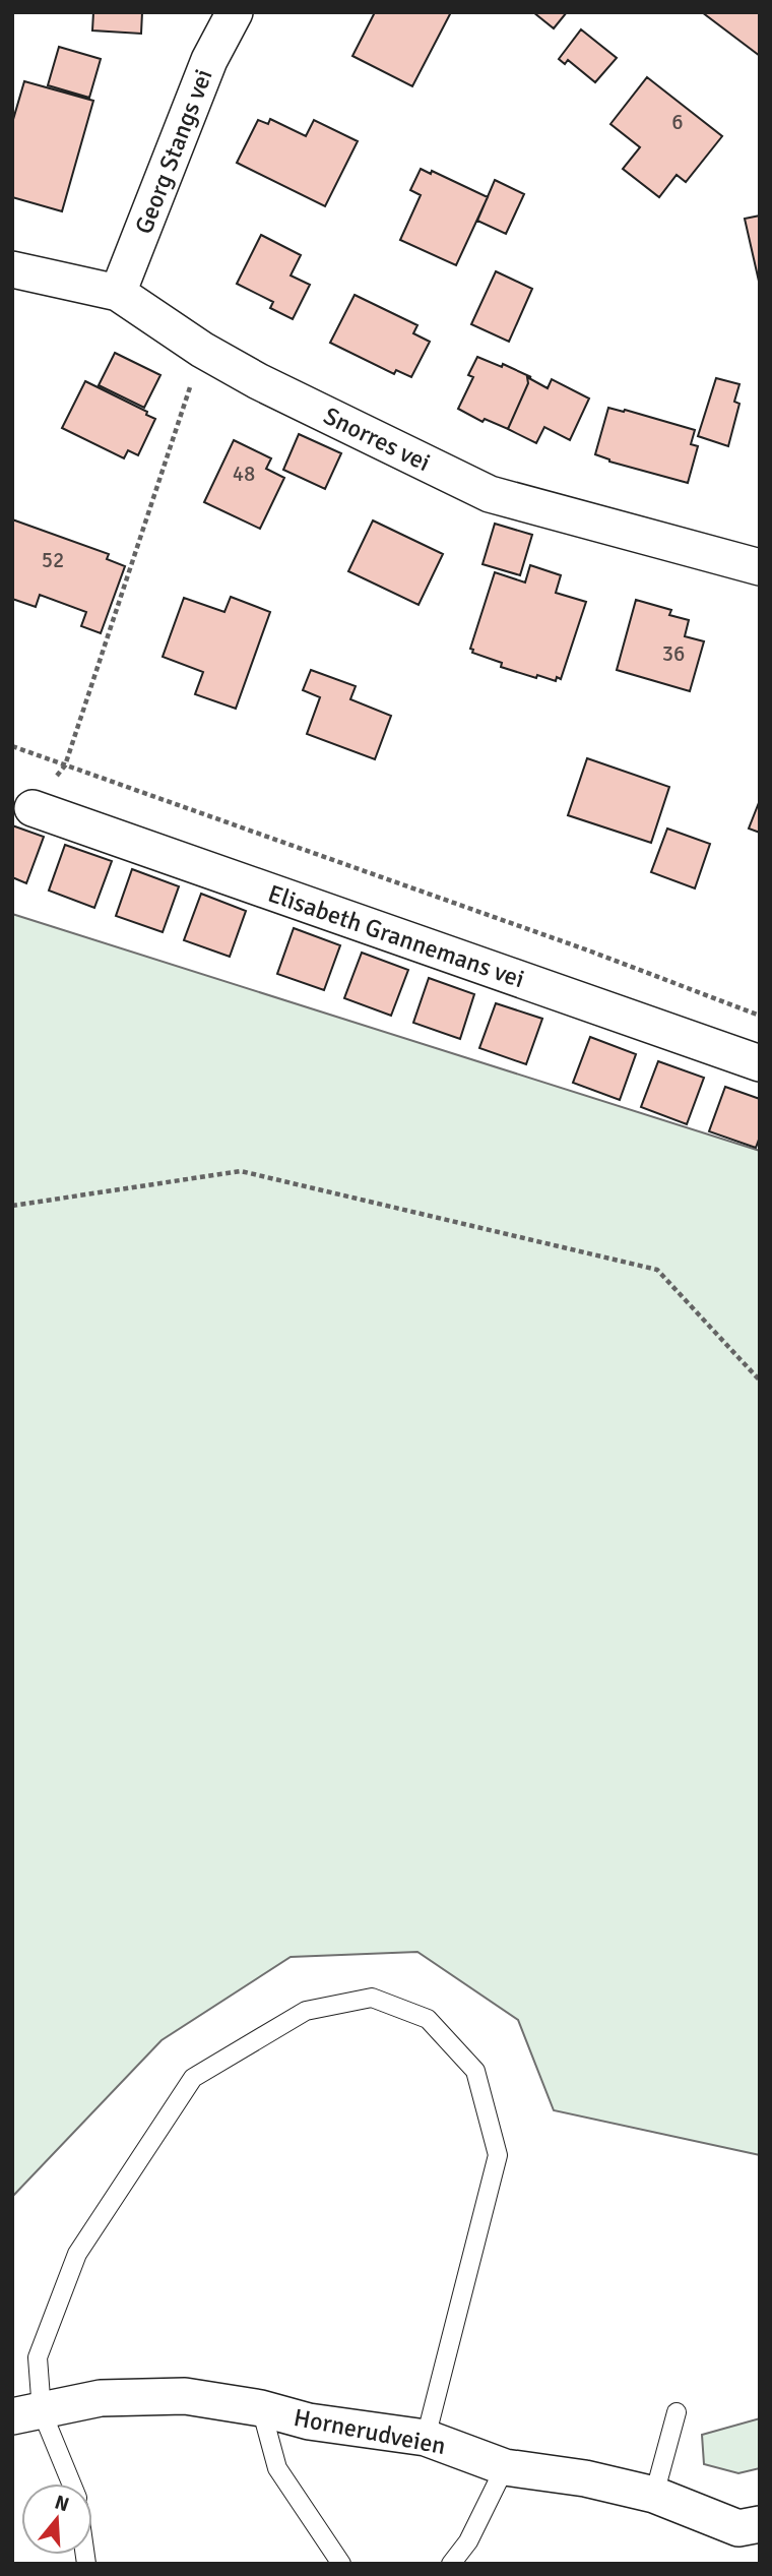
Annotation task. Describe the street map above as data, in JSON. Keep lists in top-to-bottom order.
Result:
{
  "streets": {
    "street": [
      "Georg Stangs vei",
      "Snorres vei",
      "Elisabeth Grannemans vei",
      "Hornerudveien"
    ]
  },
  "crossings": [
    ["Georg Stangs vei", "Snorres vei"]
  ],
  "house_numbers": [
    "6",
    "48",
    "52",
    "36"
  ],
  "north": "top"
}
